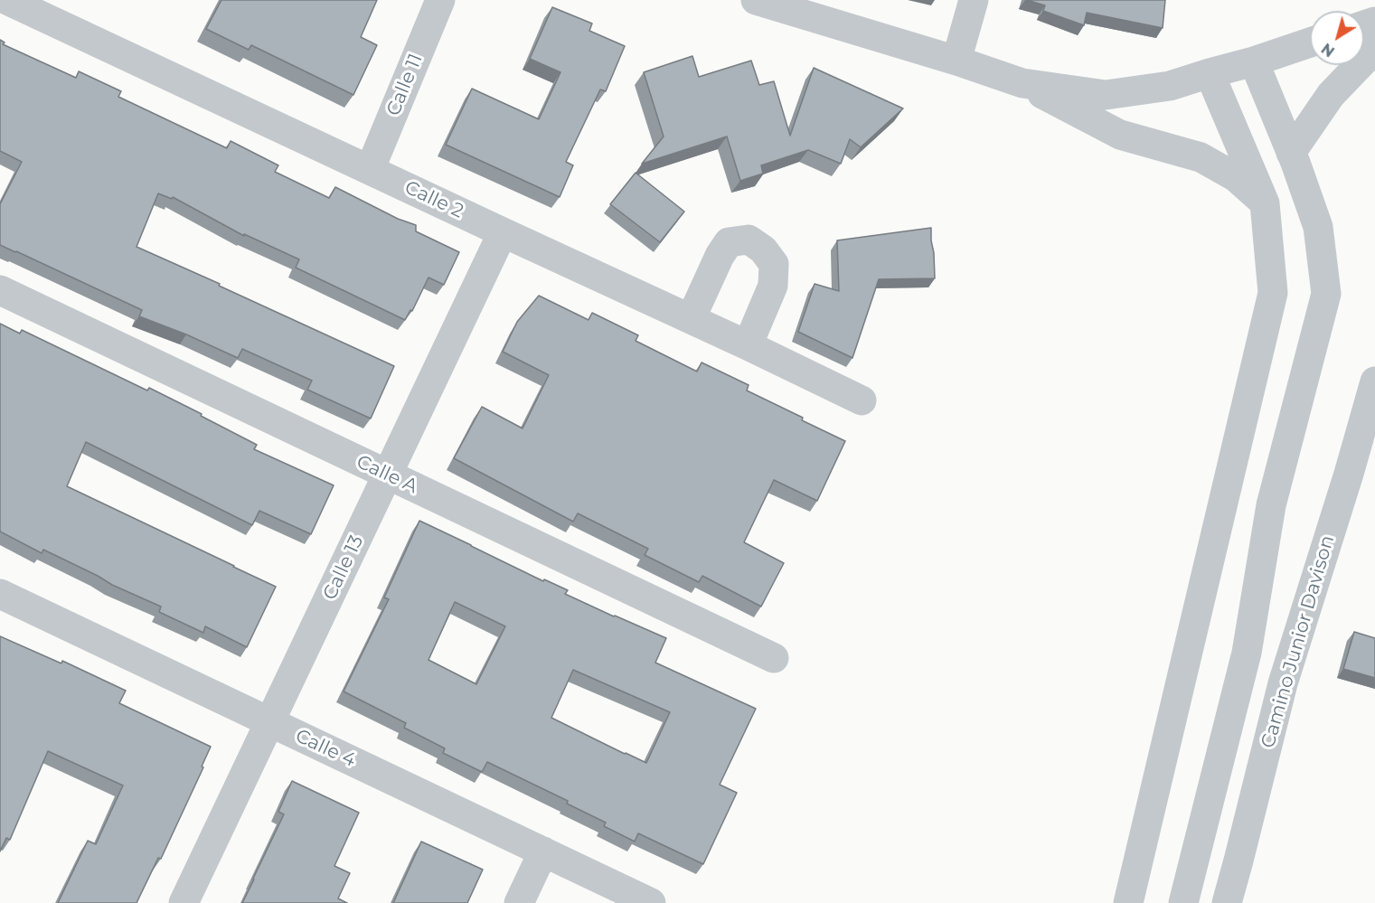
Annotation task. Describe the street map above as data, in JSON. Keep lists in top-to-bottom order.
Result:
{
  "streets": {
    "street": [
      "Calle 11",
      "Calle 2",
      "Calle A",
      "Calle 13",
      "Camino Junior Davison",
      "Calle 4"
    ]
  },
  "crossings": [
    ["Calle 11", "Calle 2"],
    ["Calle 2", "Calle 13"],
    ["Calle A", "Calle 13"],
    ["Calle 13", "Calle 4"]
  ],
  "north": "bottom left"
}
